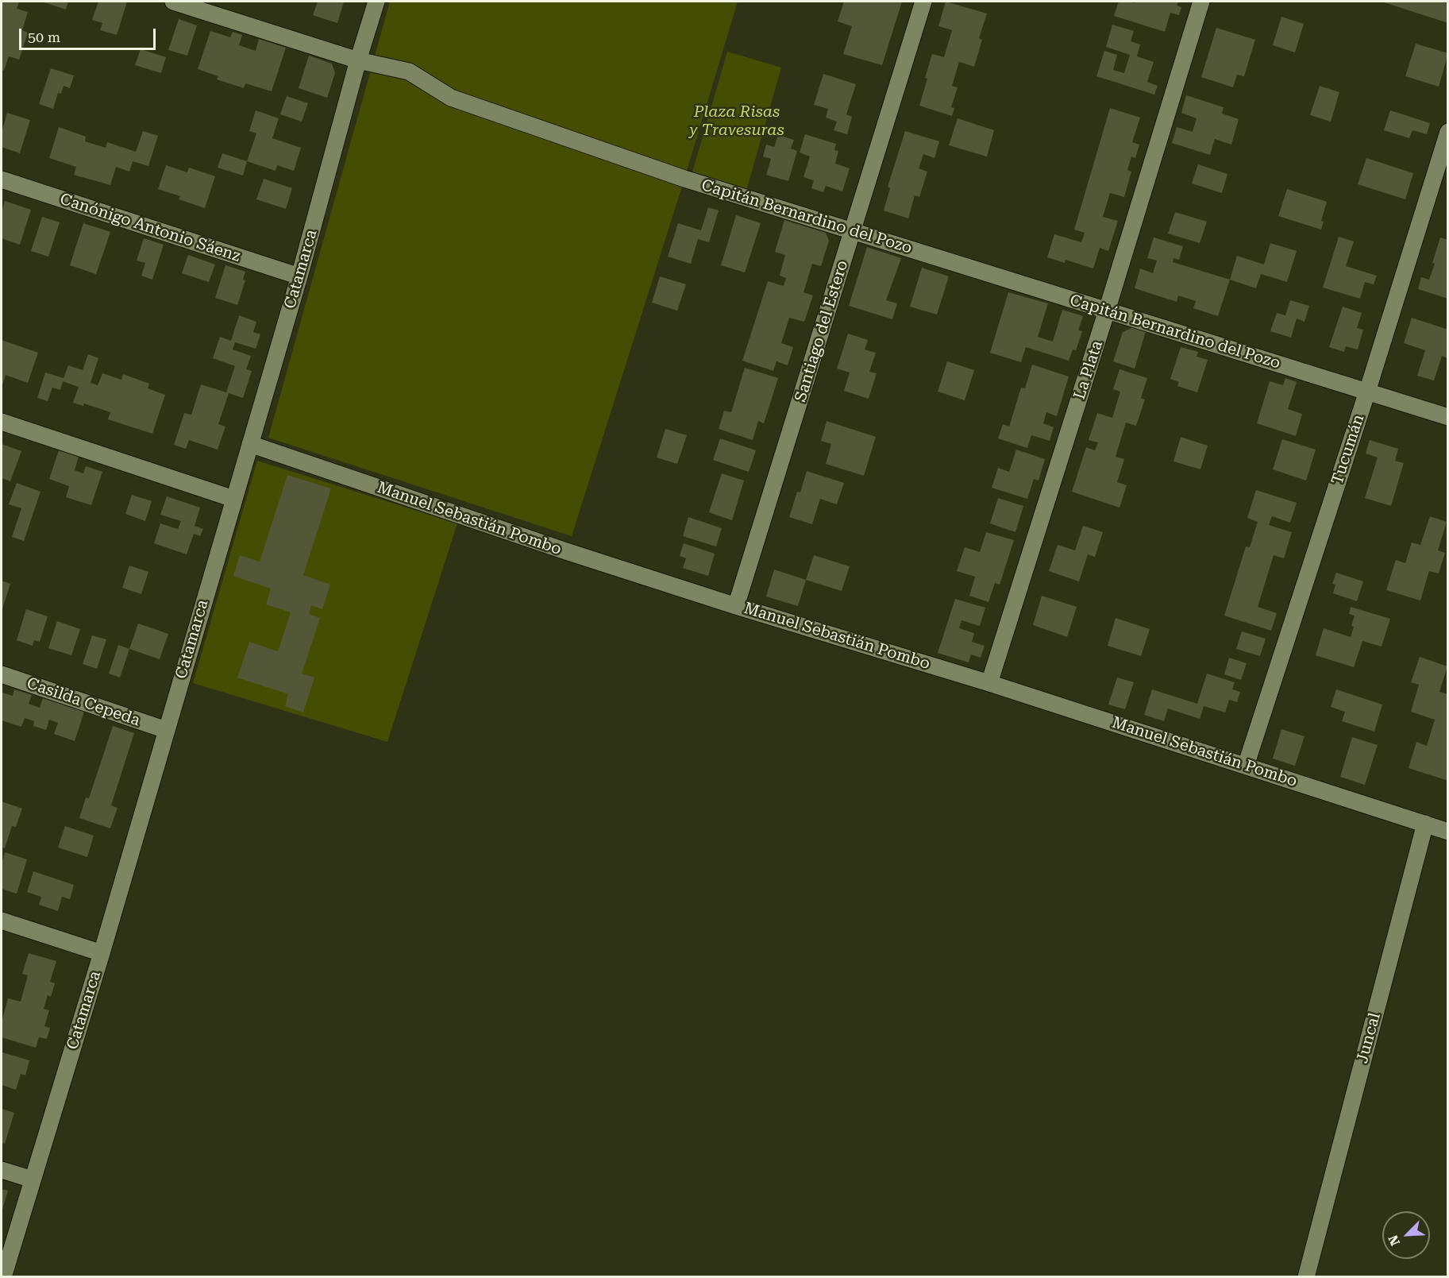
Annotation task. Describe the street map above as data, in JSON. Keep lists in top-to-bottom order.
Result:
{
  "streets": {
    "street": [
      "Capitán Bernardino del Pozo",
      "Canónigo Antonio Sáenz",
      "Catamarca",
      "Santiago del Estero",
      "La Plata",
      "Tucumán",
      "Manuel Sebastián Pombo",
      "Casilda Cepeda",
      "Juncal"
    ]
  },
  "crossings": [
    ["Capitán Bernardino del Pozo", "Catamarca"],
    ["Capitán Bernardino del Pozo", "Santiago del Estero"],
    ["Capitán Bernardino del Pozo", "La Plata"],
    ["Capitán Bernardino del Pozo", "Tucumán"],
    ["Canónigo Antonio Sáenz", "Catamarca"],
    ["Catamarca", "Manuel Sebastián Pombo"],
    ["Catamarca", "Casilda Cepeda"],
    ["Santiago del Estero", "Manuel Sebastián Pombo"],
    ["La Plata", "Manuel Sebastián Pombo"],
    ["Tucumán", "Manuel Sebastián Pombo"],
    ["Manuel Sebastián Pombo", "Juncal"]
  ],
  "parks": ["Plaza Risas y Travesuras"],
  "scale_bar": "50 m",
  "north": "bottom left"
}
